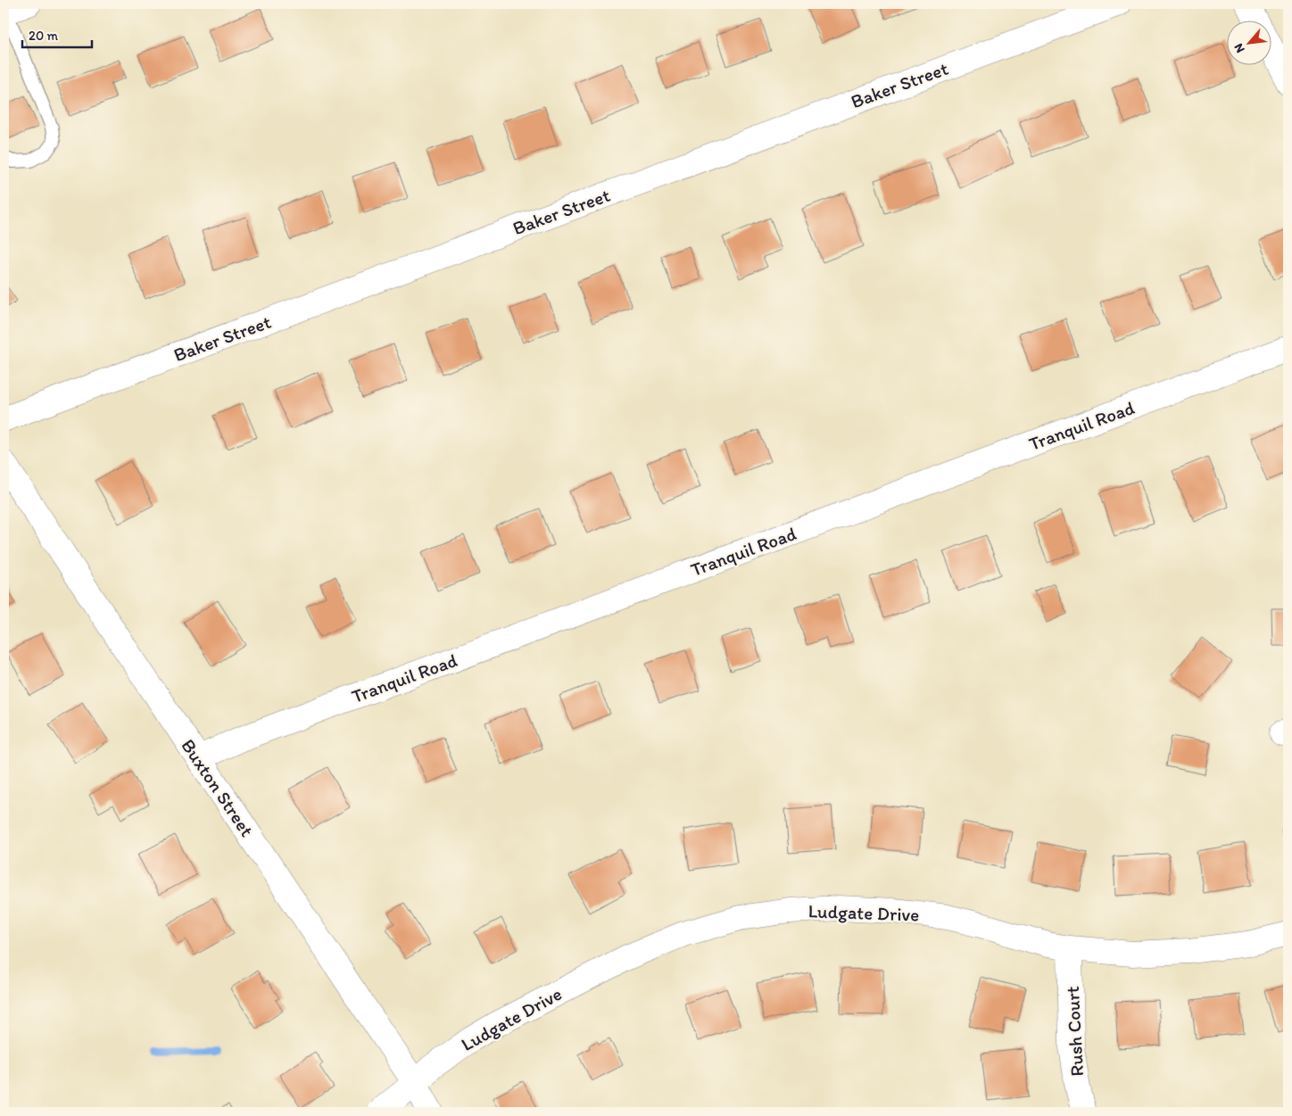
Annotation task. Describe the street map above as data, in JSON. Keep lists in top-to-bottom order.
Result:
{
  "streets": {
    "street": [
      "Baker Street",
      "Tranquil Road",
      "Buxton Street",
      "Ludgate Drive",
      "Rush Court"
    ]
  },
  "crossings": [
    ["Tranquil Road", "Buxton Street"],
    ["Buxton Street", "Ludgate Drive"],
    ["Ludgate Drive", "Rush Court"]
  ],
  "scale_bar": "20 m",
  "north": "bottom left"
}
